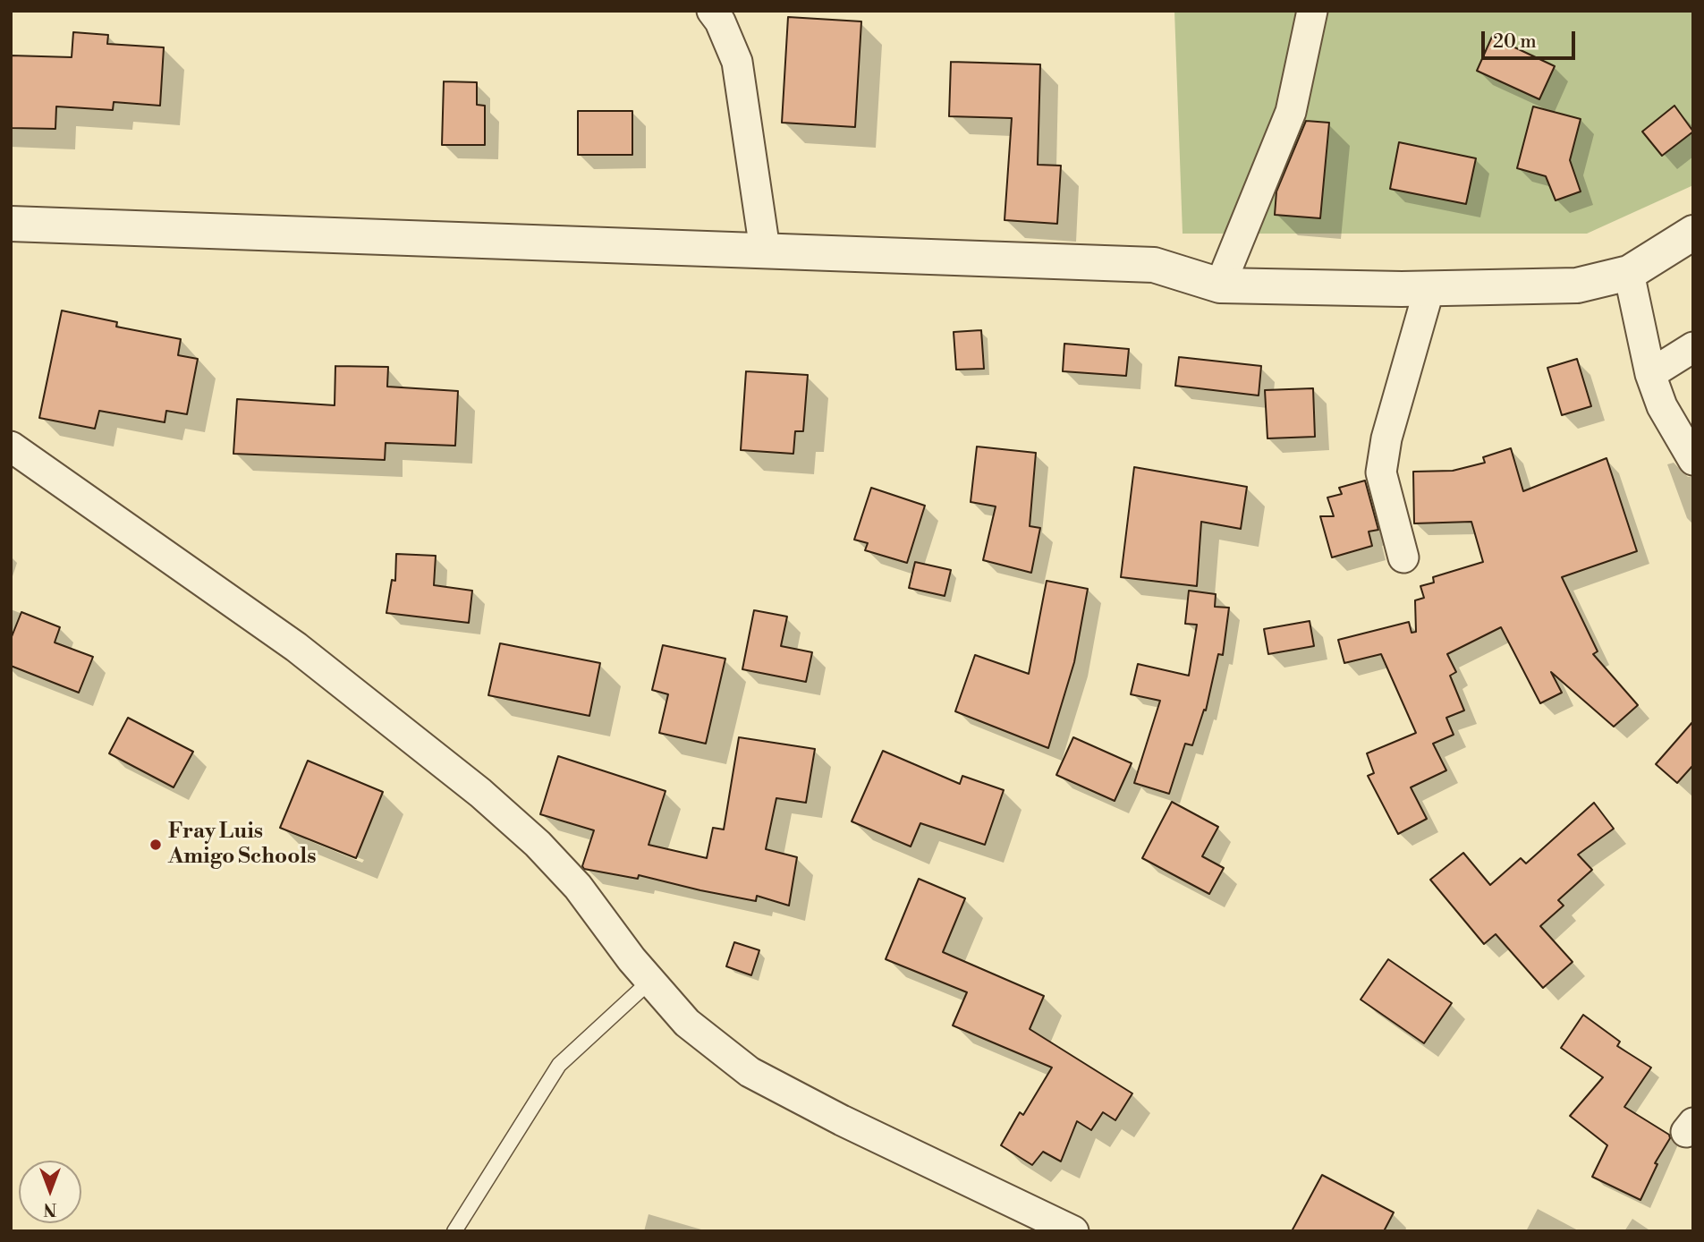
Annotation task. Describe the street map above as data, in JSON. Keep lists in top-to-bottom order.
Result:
{
  "places": ["Fray Luis Amigo Schools"],
  "scale_bar": "20 m",
  "north": "bottom"
}
